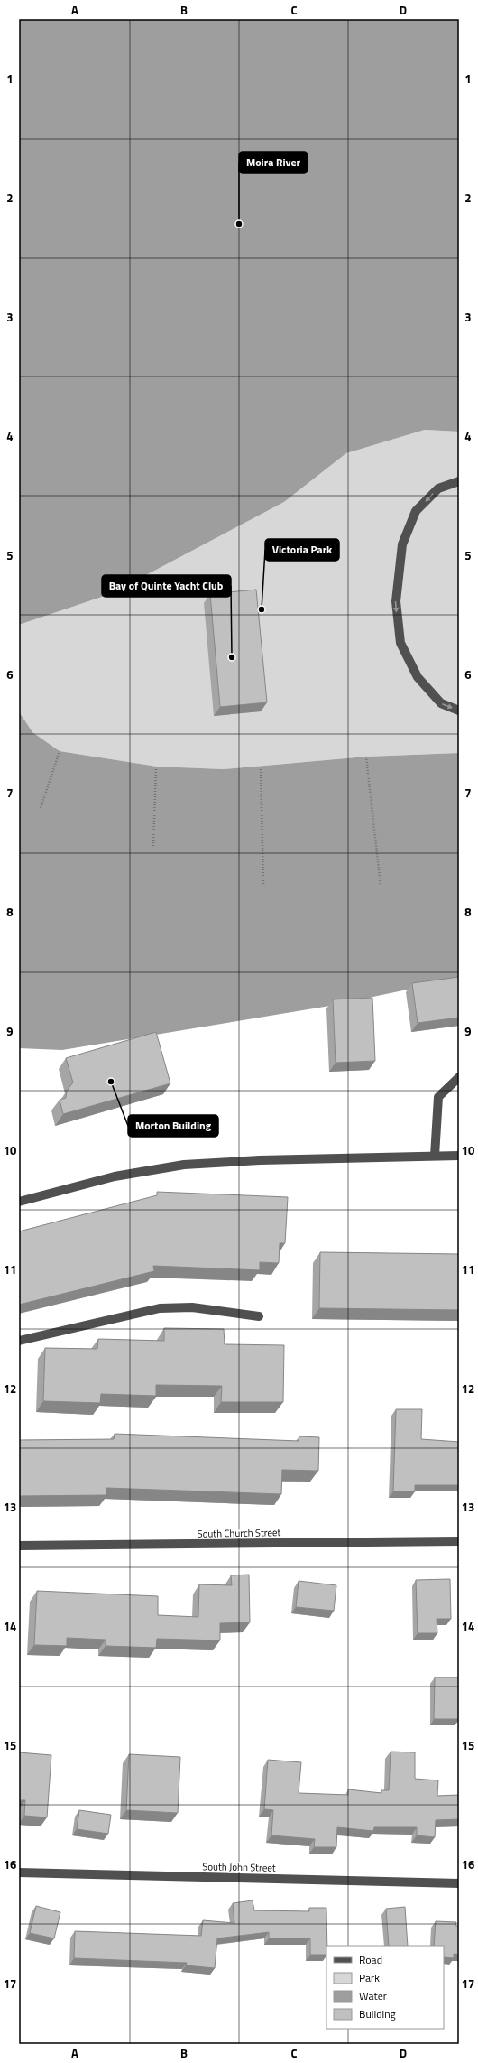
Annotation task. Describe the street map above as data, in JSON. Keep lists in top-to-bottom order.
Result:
{
  "streets": {
    "street": ["South Church Street", "South John Street"]
  },
  "places": [
    "Moira River",
    "Victoria Park",
    "Bay of Quinte Yacht Club",
    "Morton Building"
  ],
  "legend": [
    "Road",
    "Park",
    "Water",
    "Building"
  ],
  "grid": {
    "columns": [
      "A",
      "B",
      "C",
      "D"
    ],
    "rows": [
      "1",
      "2",
      "3",
      "4",
      "5",
      "6",
      "7",
      "8",
      "9",
      "10",
      "11",
      "12",
      "13",
      "14",
      "15",
      "16",
      "17"
    ]
  }
}
